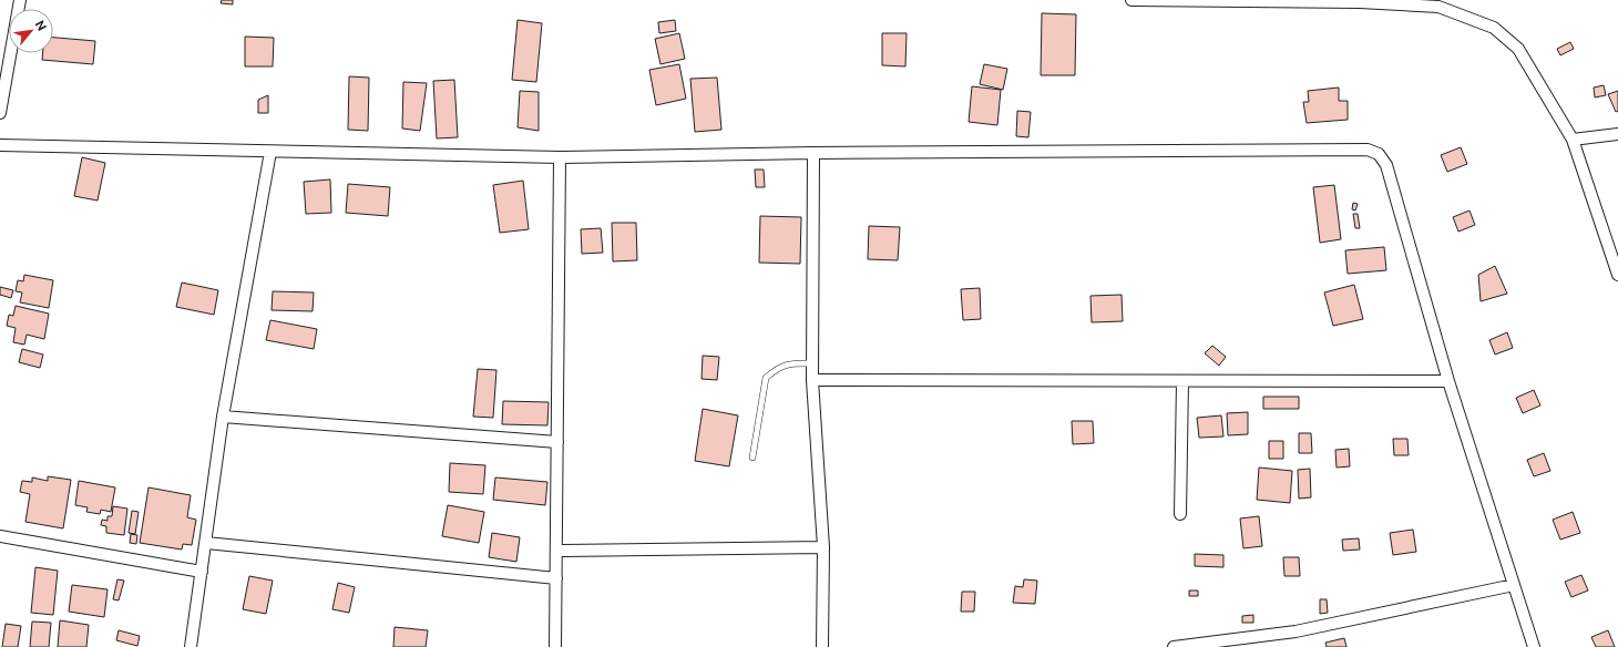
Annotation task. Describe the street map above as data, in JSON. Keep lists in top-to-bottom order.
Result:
{
  "north": "top right"
}
